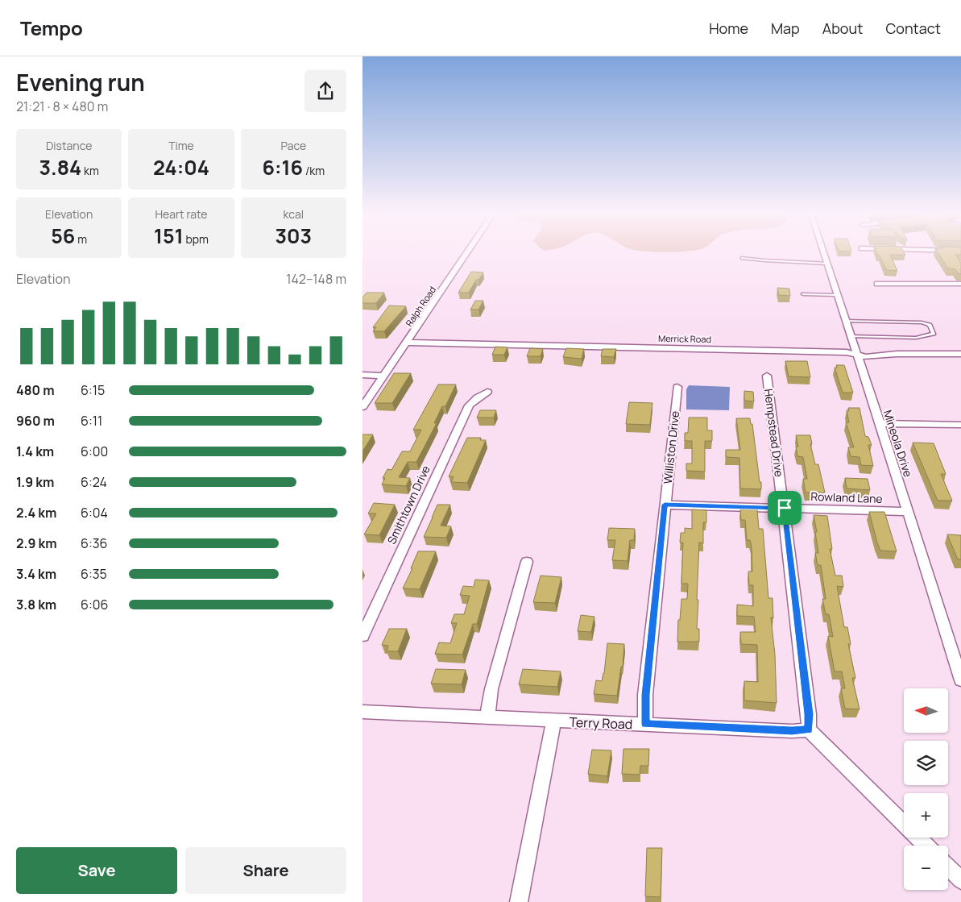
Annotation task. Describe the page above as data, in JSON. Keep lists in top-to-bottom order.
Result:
{
  "streets": {
    "street": [
      "Ralph Road",
      "Merrick Road",
      "Hempstead Drive",
      "Mineola Drive",
      "Williston Drive",
      "Rowland Lane",
      "Smithtown Drive",
      "Terry Road"
    ]
  },
  "crossings": [
    ["Ralph Road", "Merrick Road"],
    ["Merrick Road", "Mineola Drive"],
    ["Hempstead Drive", "Rowland Lane"],
    ["Hempstead Drive", "Terry Road"],
    ["Mineola Drive", "Rowland Lane"],
    ["Williston Drive", "Rowland Lane"],
    ["Williston Drive", "Terry Road"]
  ],
  "north": "left",
  "page": {
    "header": "Tempo",
    "nav": [
      "Home",
      "Map",
      "About",
      "Contact"
    ],
    "heading": ["Evening run", "21:21 · 8 × 480 m"],
    "stats": [
      ["Distance", "3.84 km"],
      ["Time", "24:04"],
      ["Pace", "6:16 /km"],
      ["Elevation", "56 m"],
      ["Heart rate", "151 bpm"],
      ["kcal", "303"]
    ],
    "chart": ["Elevation", "142–148 m"],
    "list": [
      {
        "name": "480 m",
        "note": "6:15"
      },
      {
        "name": "960 m",
        "note": "6:11"
      },
      {
        "name": "1.4 km",
        "note": "6:00"
      },
      {
        "name": "1.9 km",
        "note": "6:24"
      },
      {
        "name": "2.4 km",
        "note": "6:04"
      },
      {
        "name": "2.9 km",
        "note": "6:36"
      },
      {
        "name": "3.4 km",
        "note": "6:35"
      },
      {
        "name": "3.8 km",
        "note": "6:06"
      }
    ],
    "map_buttons": ["+", "−"],
    "buttons": ["Save", "Share"]
  }
}
